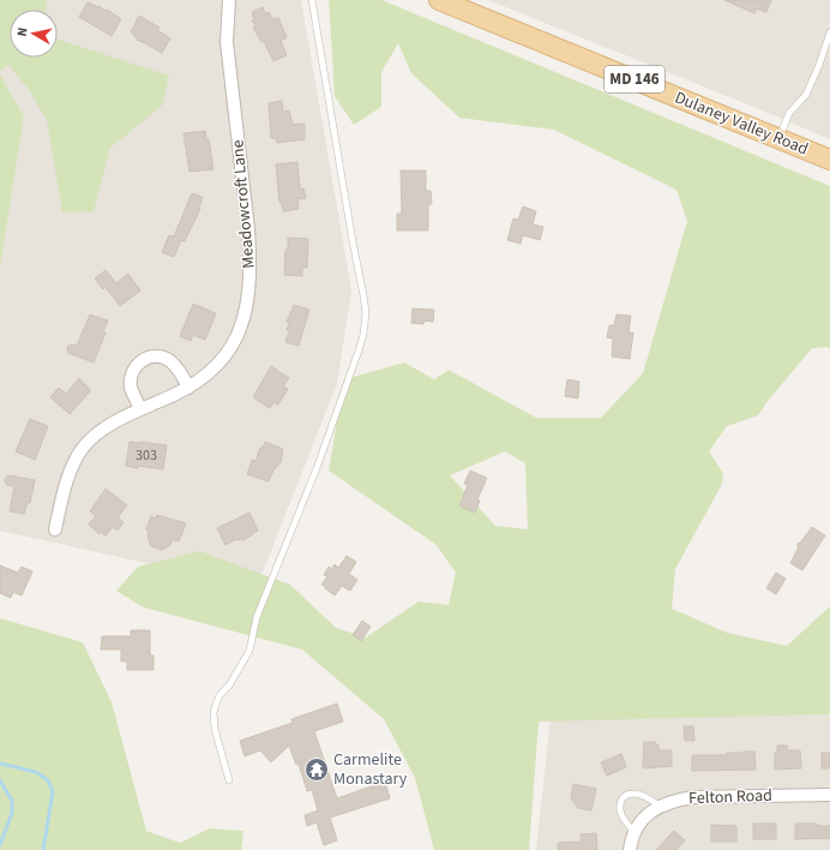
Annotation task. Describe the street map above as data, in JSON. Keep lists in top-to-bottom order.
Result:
{
  "streets": {
    "main road": ["MD 146", "Dulaney Valley Road"],
    "street": ["Meadowcroft Lane", "Felton Road"]
  },
  "places": {
    "temple": ["Carmelite Monastary"]
  },
  "house_numbers": ["303"],
  "north": "left"
}
